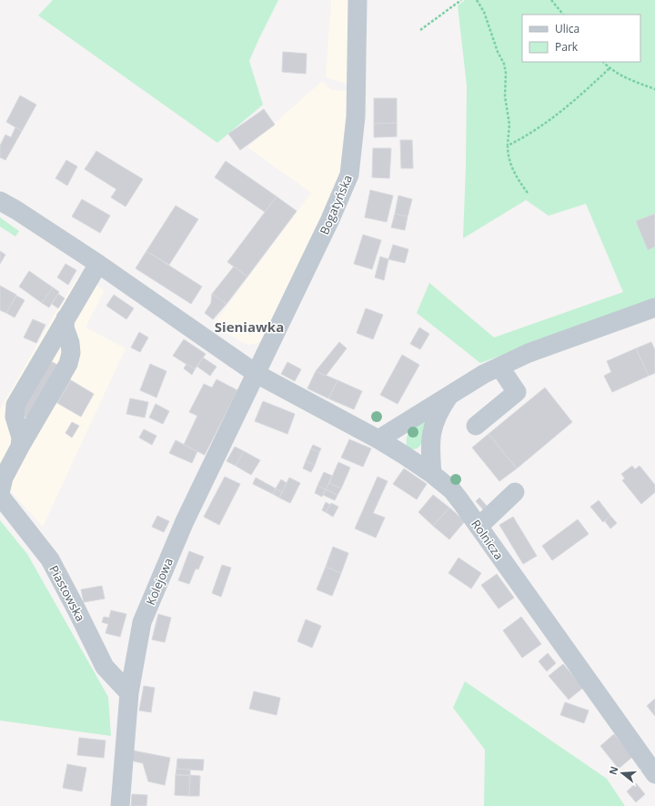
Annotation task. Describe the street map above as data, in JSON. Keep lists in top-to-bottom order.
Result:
{
  "streets": {
    "street": [
      "Bogatyńska",
      "Rolnicza",
      "Kolejowa",
      "Piastowska"
    ]
  },
  "crossings": [
    ["Bogatyńska", "Rolnicza"],
    ["Bogatyńska", "Kolejowa"],
    ["Rolnicza", "Kolejowa"],
    ["Kolejowa", "Piastowska"]
  ],
  "districts": ["Sieniawka"],
  "legend": ["Ulica", "Park"],
  "north": "left"
}
